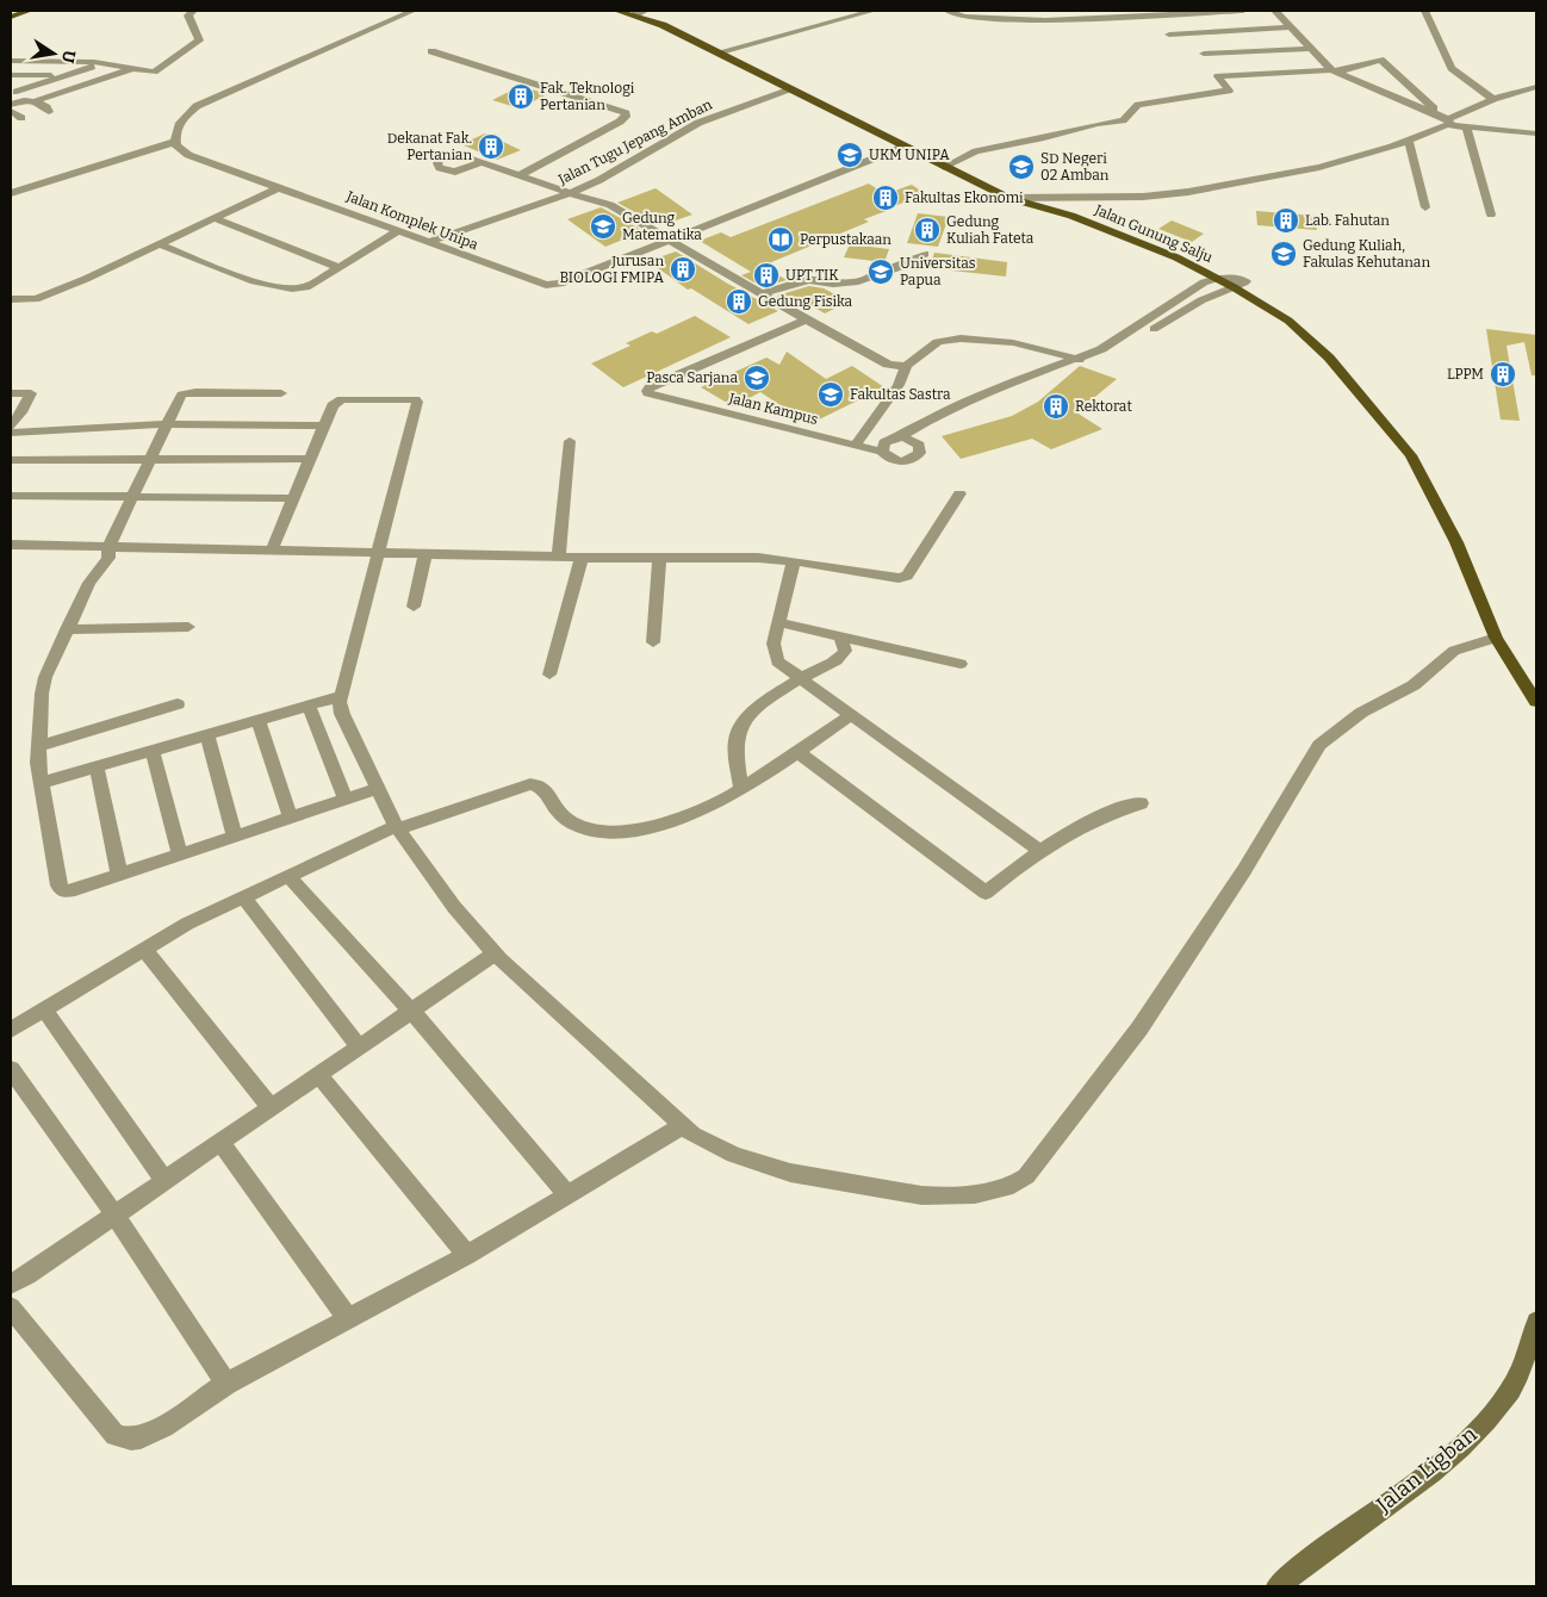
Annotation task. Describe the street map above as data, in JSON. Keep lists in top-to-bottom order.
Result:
{
  "streets": {
    "main road": ["Jalan Gunung Salju", "Jalan Ligban"],
    "street": ["Jalan Tugu Jepang Amban", "Jalan Komplek Unipa", "Jalan Kampus"]
  },
  "crossings": [
    ["Jalan Tugu Jepang Amban", "Jalan Komplek Unipa"],
    ["Jalan Tugu Jepang Amban", "Jalan Gunung Salju"],
    ["Jalan Komplek Unipa", "Jalan Gunung Salju"]
  ],
  "places": {
    "building": [
      "Fak. Teknologi Pertanian",
      "Dekanat Fak. Pertanian",
      "Fakultas Ekonomi",
      "Lab. Fahutan",
      "Gedung Kuliah Fateta",
      "Jurusan BIOLOGI FMIPA",
      "UPT TIK",
      "Gedung Fisika",
      "LPPM",
      "Rektorat"
    ],
    "school or university": [
      "UKM UNIPA",
      "SD Negeri 02 Amban",
      "Gedung Matematika",
      "Gedung Kuliah, Fakulas Kehutanan",
      "Universitas Papua",
      "Pasca Sarjana",
      "Fakultas Sastra"
    ],
    "library": ["Perpustakaan"]
  },
  "north": "right"
}
